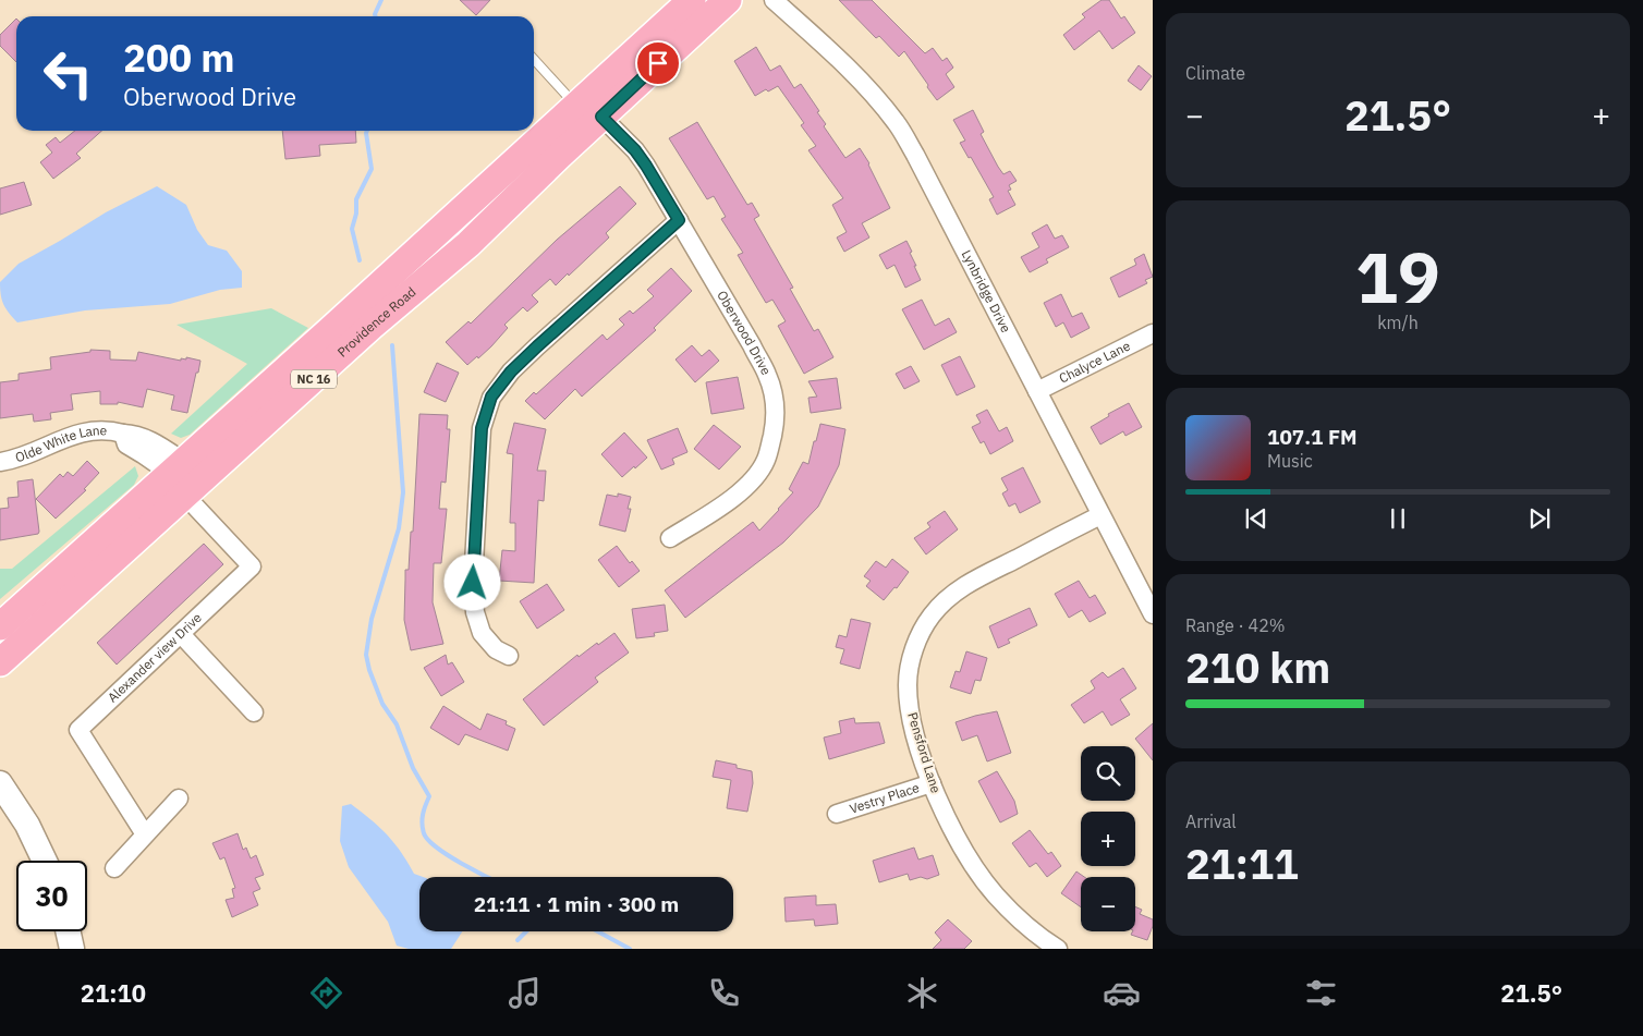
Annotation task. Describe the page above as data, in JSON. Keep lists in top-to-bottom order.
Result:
{
  "streets": {
    "main road": ["Providence Road", "NC 16"],
    "street": [
      "Lynbridge Drive",
      "Oberwood Drive",
      "Chalyce Lane",
      "Olde White Lane",
      "Alexander view Drive",
      "Pensford Lane",
      "Vestry Place"
    ]
  },
  "crossings": [
    ["Lynbridge Drive", "Chalyce Lane"],
    ["Lynbridge Drive", "Pensford Lane"],
    ["Providence Road", "Oberwood Drive"],
    ["Providence Road", "Olde White Lane"],
    ["Providence Road", "Alexander view Drive"],
    ["Olde White Lane", "Alexander view Drive"],
    ["Pensford Lane", "Vestry Place"]
  ],
  "page": {
    "tile": [
      "Climate",
      ["19", "km/h"],
      ["Range · 42%", "210 km"],
      ["Arrival", "21:11"]
    ],
    "turn": ["200 m", "Oberwood Drive"],
    "heat": ["−", "21.5°", "+"],
    "song": ["107.1 FM", "Music"],
    "map_buttons": ["+", "−"],
    "limit": "30",
    "trip": "21:11 · 1 min · 300 m",
    "tabs": ["21:10", "21.5°"]
  }
}
